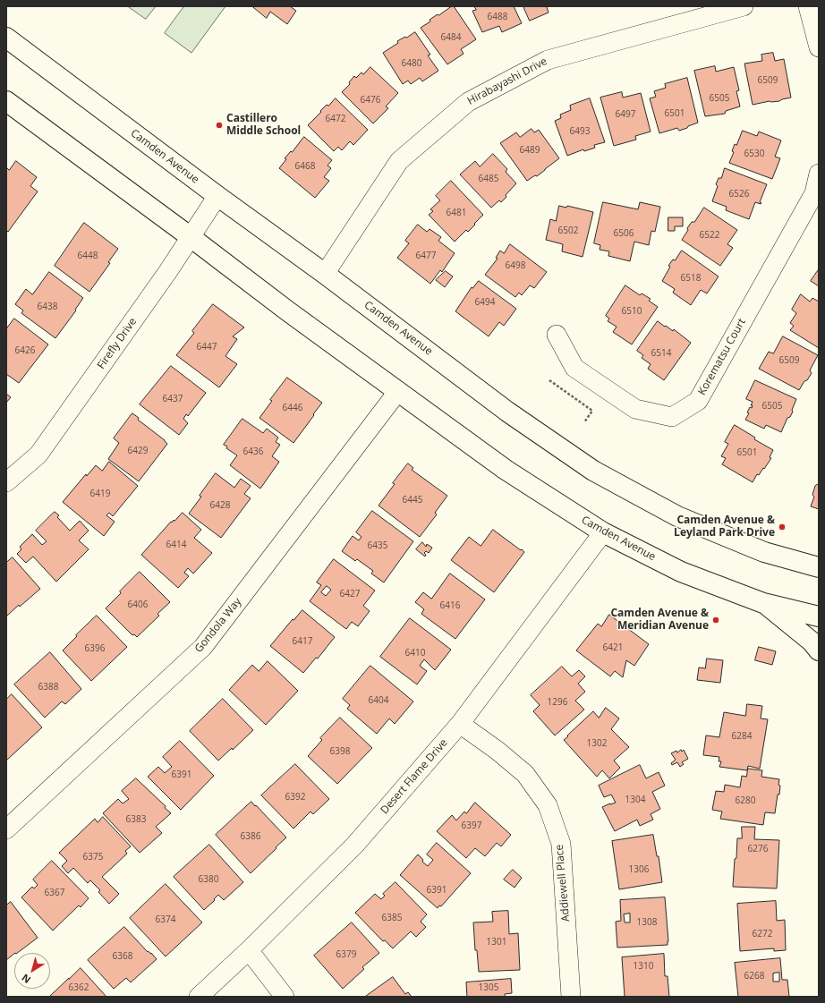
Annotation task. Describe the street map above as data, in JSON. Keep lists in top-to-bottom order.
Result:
{
  "streets": {
    "main road": ["Camden Avenue"],
    "street": [
      "Hirabayashi Drive",
      "Firefly Drive",
      "Korematsu Court",
      "Gondola Way",
      "Desert Flame Drive",
      "Addiewell Place"
    ]
  },
  "crossings": [
    ["Hirabayashi Drive", "Camden Avenue"],
    ["Camden Avenue", "Firefly Drive"],
    ["Camden Avenue", "Gondola Way"],
    ["Camden Avenue", "Desert Flame Drive"],
    ["Desert Flame Drive", "Addiewell Place"]
  ],
  "places": ["Castillero Middle School", "Camden Avenue & Leyland Park Drive", "Camden Avenue & Meridian Avenue"],
  "house_numbers": [
    "6488",
    "6484",
    "6480",
    "6509",
    "6505",
    "6476",
    "6501",
    "6497",
    "6472",
    "6493",
    "6489",
    "6530",
    "6468",
    "6485",
    "6526",
    "6481",
    "6502",
    "6506",
    "6522",
    "6448",
    "6477",
    "6498",
    "6518",
    "6494",
    "6438",
    "6510",
    "6447",
    "6426",
    "6514",
    "6509",
    "6437",
    "6505",
    "6446",
    "6429",
    "6436",
    "6501",
    "6419",
    "6445",
    "6428",
    "6414",
    "6435",
    "6427",
    "6406",
    "6416",
    "6417",
    "6421",
    "6396",
    "6410",
    "6388",
    "6404",
    "1296",
    "6284",
    "1302",
    "6398",
    "6391",
    "6392",
    "1304",
    "6280",
    "6383",
    "6397",
    "6386",
    "6276",
    "6375",
    "1306",
    "6380",
    "6391",
    "6367",
    "6385",
    "6374",
    "1308",
    "6272",
    "1301",
    "6379",
    "6368",
    "1310",
    "6268",
    "6362",
    "1305"
  ],
  "north": "bottom left"
}
